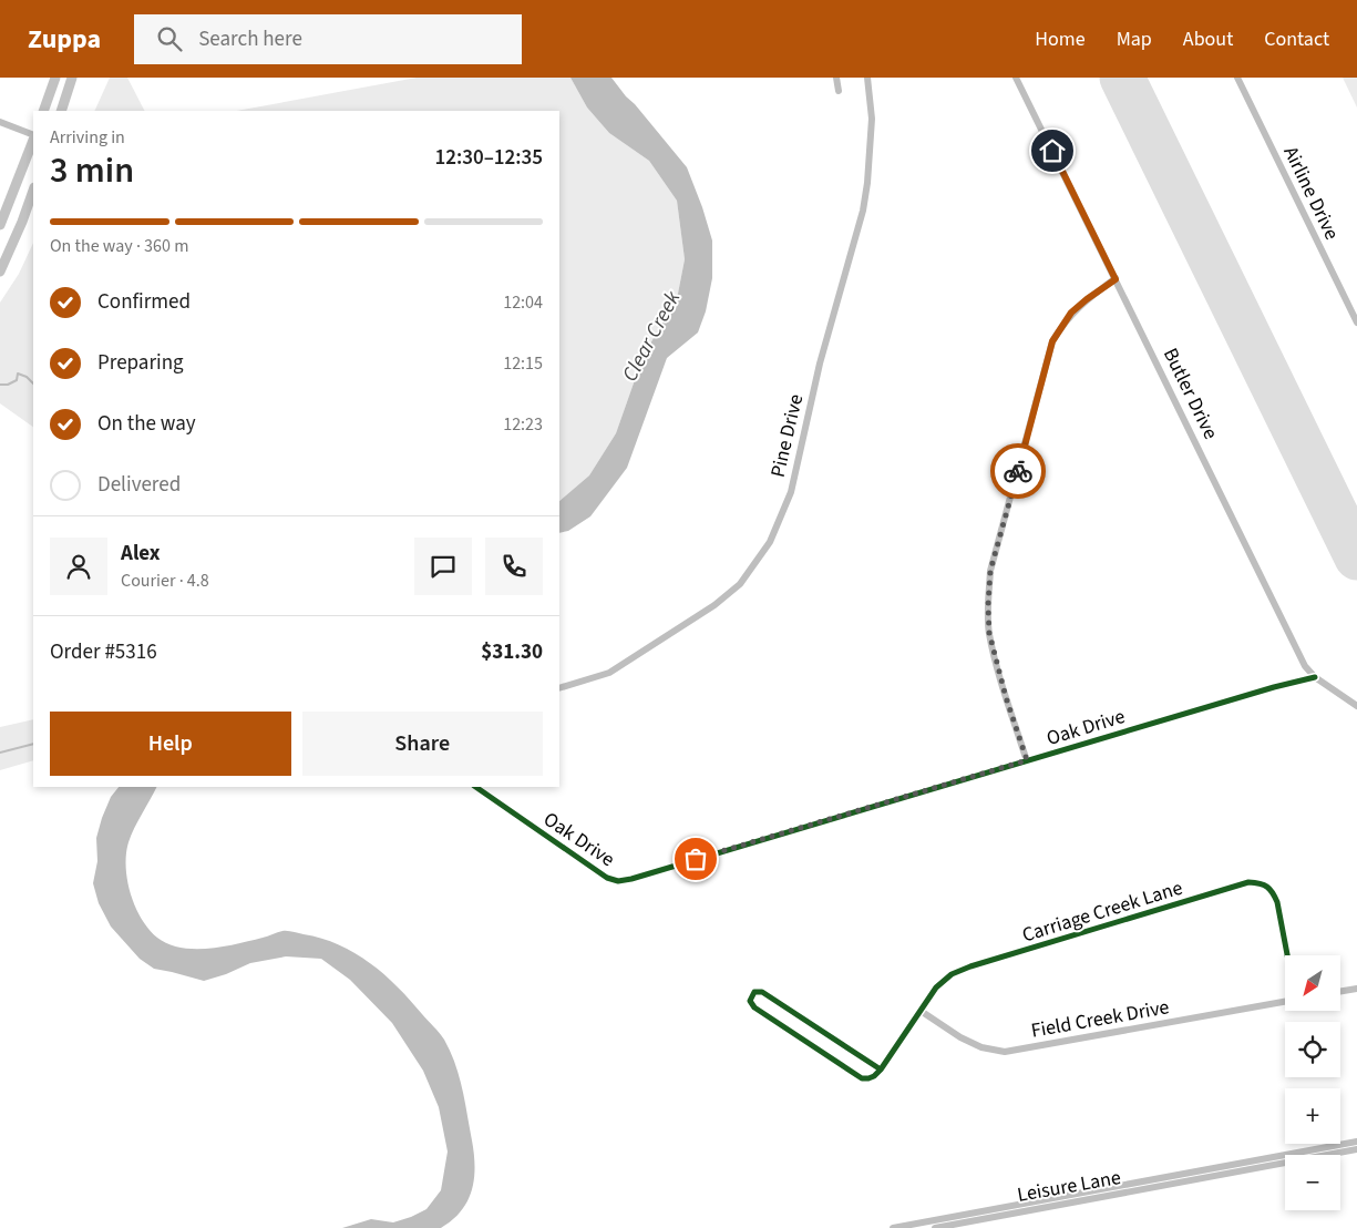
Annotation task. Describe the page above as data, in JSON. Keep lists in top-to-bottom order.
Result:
{
  "streets": {
    "street": [
      "Airline Drive",
      "Butler Drive",
      "Pine Drive",
      "Oak Drive",
      "Carriage Creek Lane",
      "Field Creek Drive",
      "Leisure Lane"
    ]
  },
  "crossings": [
    ["Butler Drive", "Oak Drive"],
    ["Carriage Creek Lane", "Field Creek Drive"]
  ],
  "water": ["Clear Creek"],
  "north": "bottom left",
  "page": {
    "header": "Zuppa",
    "search": "Search here",
    "nav": [
      "Home",
      "Map",
      "About",
      "Contact"
    ],
    "heading": ["3 min", "Arriving in", "12:30–12:35"],
    "panel": [
      "Alex",
      "Courier · 4.8",
      "Order #5316",
      "$31.30"
    ],
    "bar": "On the way · 360 m",
    "list": [
      ["Confirmed", "12:04"],
      ["Preparing", "12:15"],
      ["On the way", "12:23"],
      "Delivered"
    ],
    "buttons": ["Help", "Share"],
    "map_buttons": ["+", "−"]
  }
}
